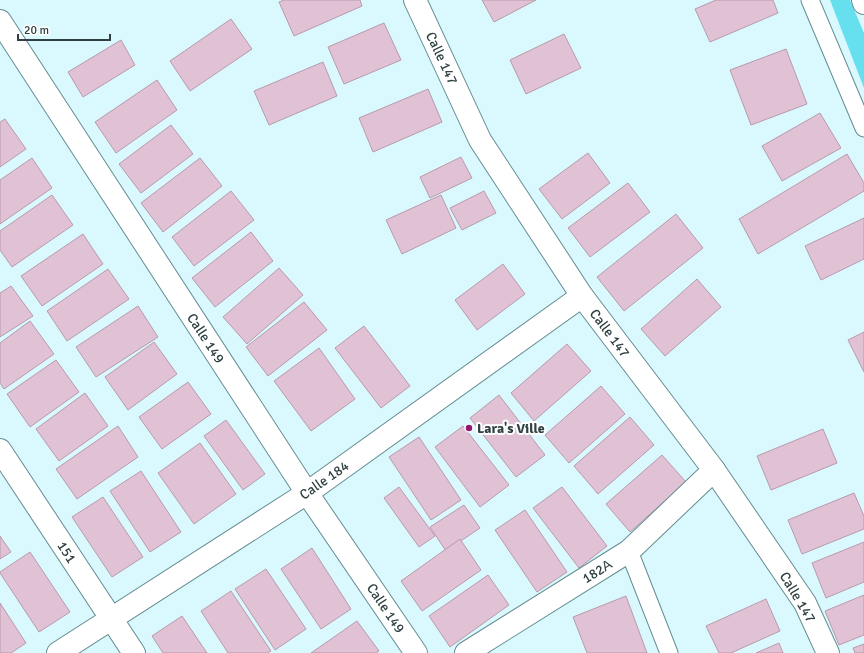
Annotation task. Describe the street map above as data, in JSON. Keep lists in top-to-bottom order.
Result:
{
  "streets": {
    "street": [
      "Calle 147",
      "Calle 149",
      "Calle 184",
      "151",
      "182А"
    ]
  },
  "crossings": [
    ["Calle 147", "Calle 184"],
    ["Calle 147", "182А"],
    ["Calle 149", "Calle 184"],
    ["Calle 184", "151"]
  ],
  "places": ["Lara's Ville"],
  "scale_bar": "20 m"
}
